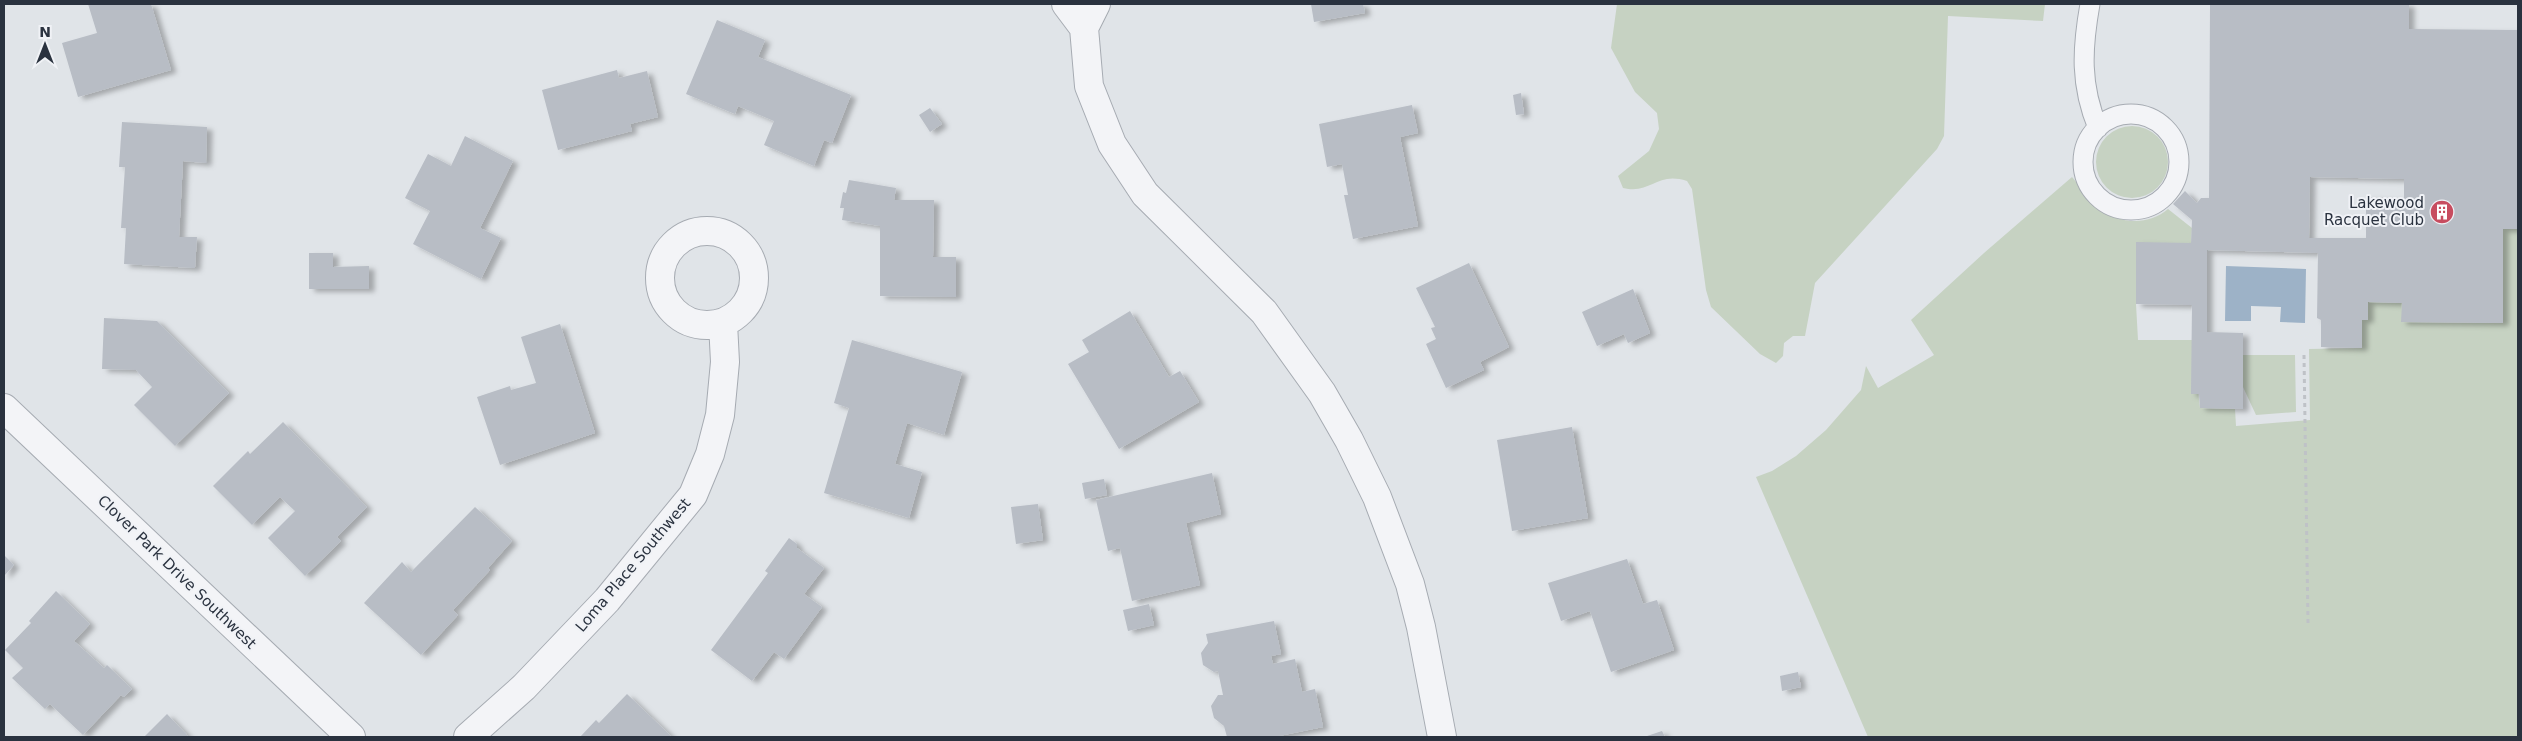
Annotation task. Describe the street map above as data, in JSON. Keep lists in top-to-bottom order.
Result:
{
  "streets": {
    "street": ["Loma Place Southwest", "Clover Park Drive Southwest"]
  },
  "places": {
    "building": ["Lakewood Racquet Club"]
  },
  "north": "top"
}
